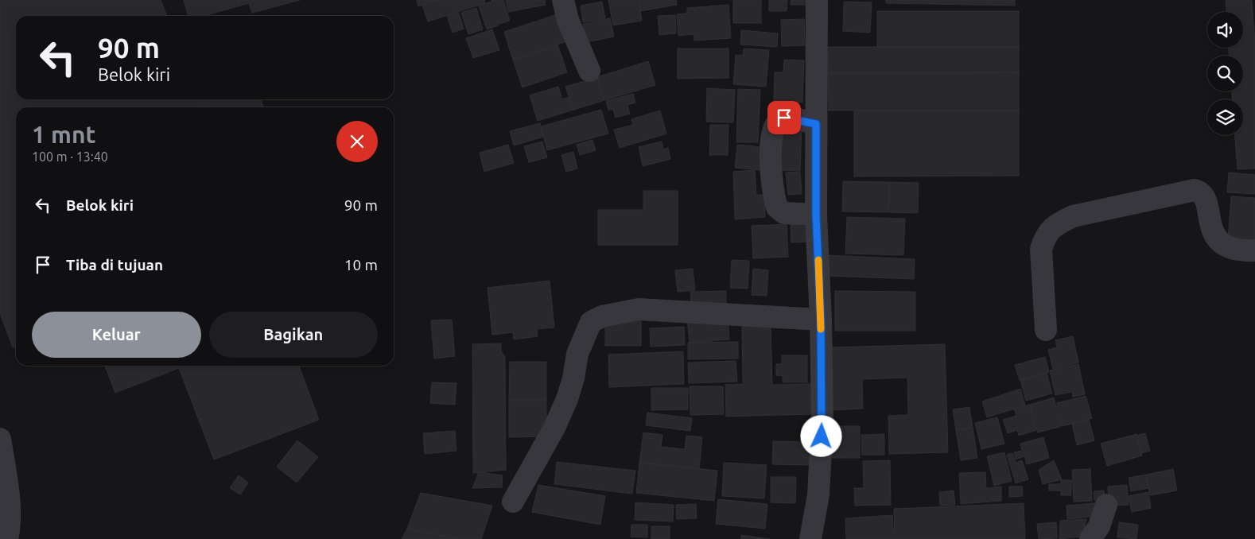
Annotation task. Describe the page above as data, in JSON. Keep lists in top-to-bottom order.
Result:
{
  "page": {
    "turn": ["90 m", "Belok kiri"],
    "heading": ["1 mnt", "100 m · 13:40"],
    "list": [
      {
        "name": "Belok kiri",
        "value": "90 m"
      },
      {
        "name": "Tiba di tujuan",
        "value": "10 m"
      }
    ],
    "buttons": ["Keluar", "Bagikan"]
  }
}
